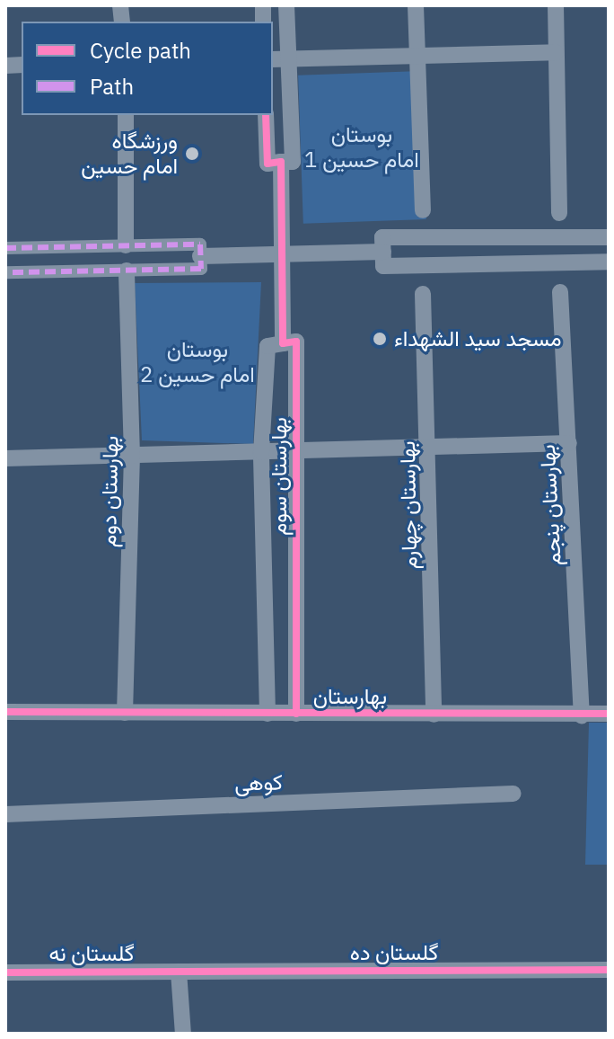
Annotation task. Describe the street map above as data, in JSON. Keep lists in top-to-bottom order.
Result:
{
  "streets": {
    "street": [
      "بهارستان سوم",
      "بهارستان دوم",
      "بهارستان چهارم",
      "بهارستان پنجم",
      "بهارستان",
      "کوهی",
      "گلستان ده",
      "گلستان نه"
    ]
  },
  "crossings": [
    ["بهارستان سوم", "بهارستان"],
    ["بهارستان دوم", "بهارستان"],
    ["بهارستان چهارم", "بهارستان"],
    ["بهارستان پنجم", "بهارستان"],
    ["گلستان ده", "گلستان نه"]
  ],
  "parks": ["بوستان امام حسین 1", "بوستان امام حسین 2"],
  "places": ["ورزشگاه امام حسین", "مسجد سید الشهداء"],
  "legend": ["Cycle path", "Path"]
}
